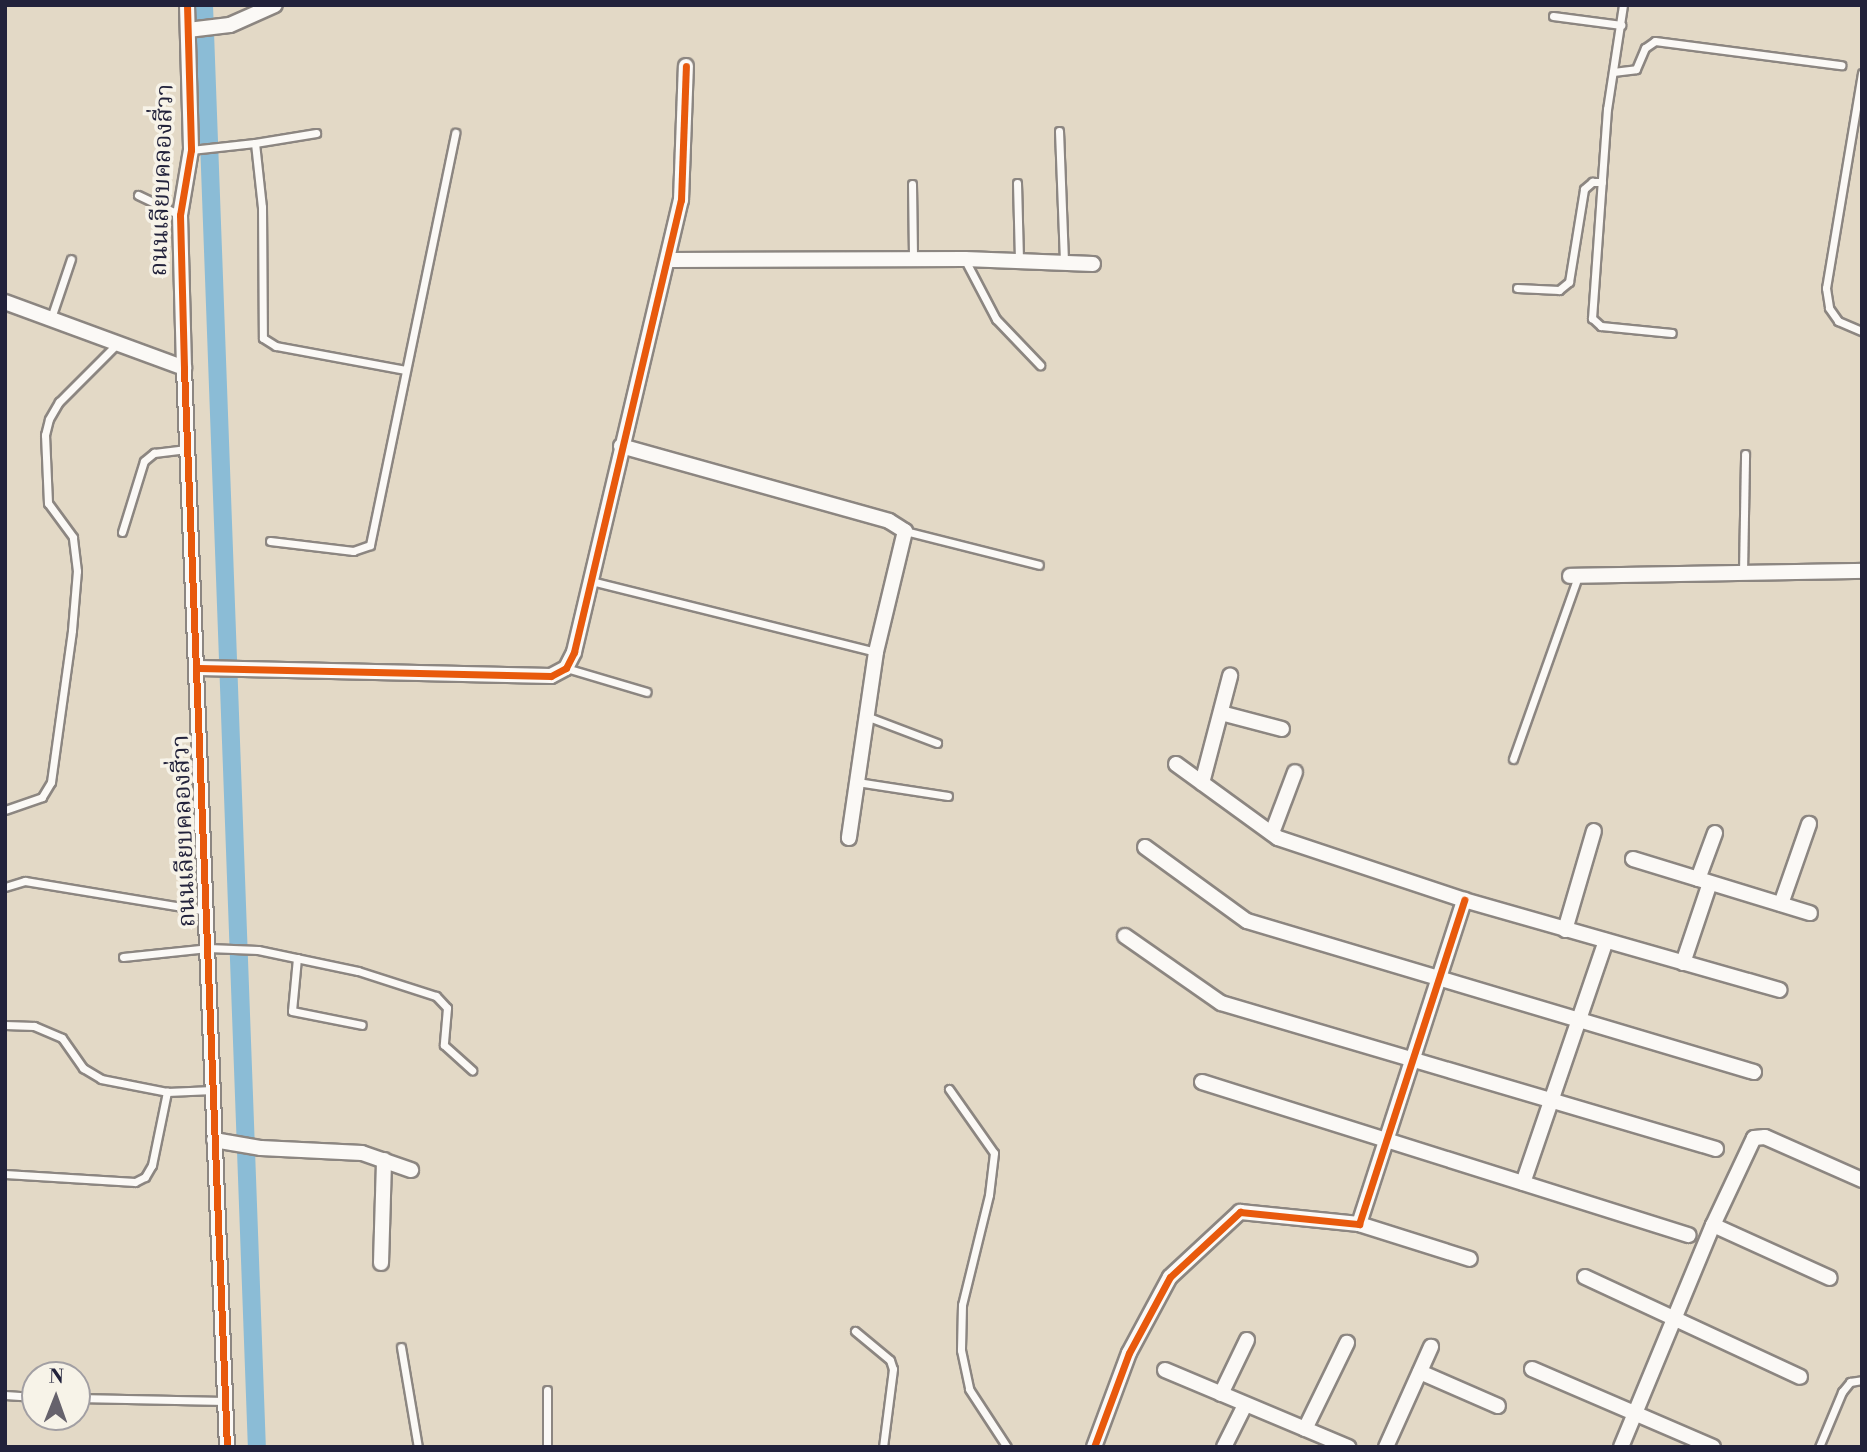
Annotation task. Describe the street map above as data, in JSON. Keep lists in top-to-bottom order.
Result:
{
  "streets": {
    "street": ["ถนนเลียบคลองสี่วา"]
  },
  "north": "top"
}
